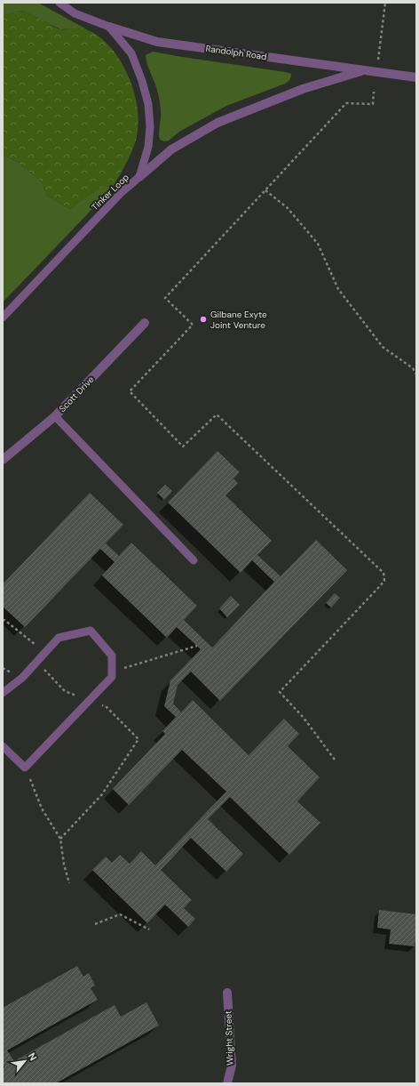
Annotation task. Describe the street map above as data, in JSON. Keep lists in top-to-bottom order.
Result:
{
  "streets": {
    "street": ["Randolph Road", "Scott Drive", "Wright Street"],
    "lane": ["Tinker Loop"]
  },
  "crossings": [
    ["Randolph Road", "Tinker Loop"]
  ],
  "places": ["Gilbane Exyte Joint Venture"],
  "north": "top right"
}
